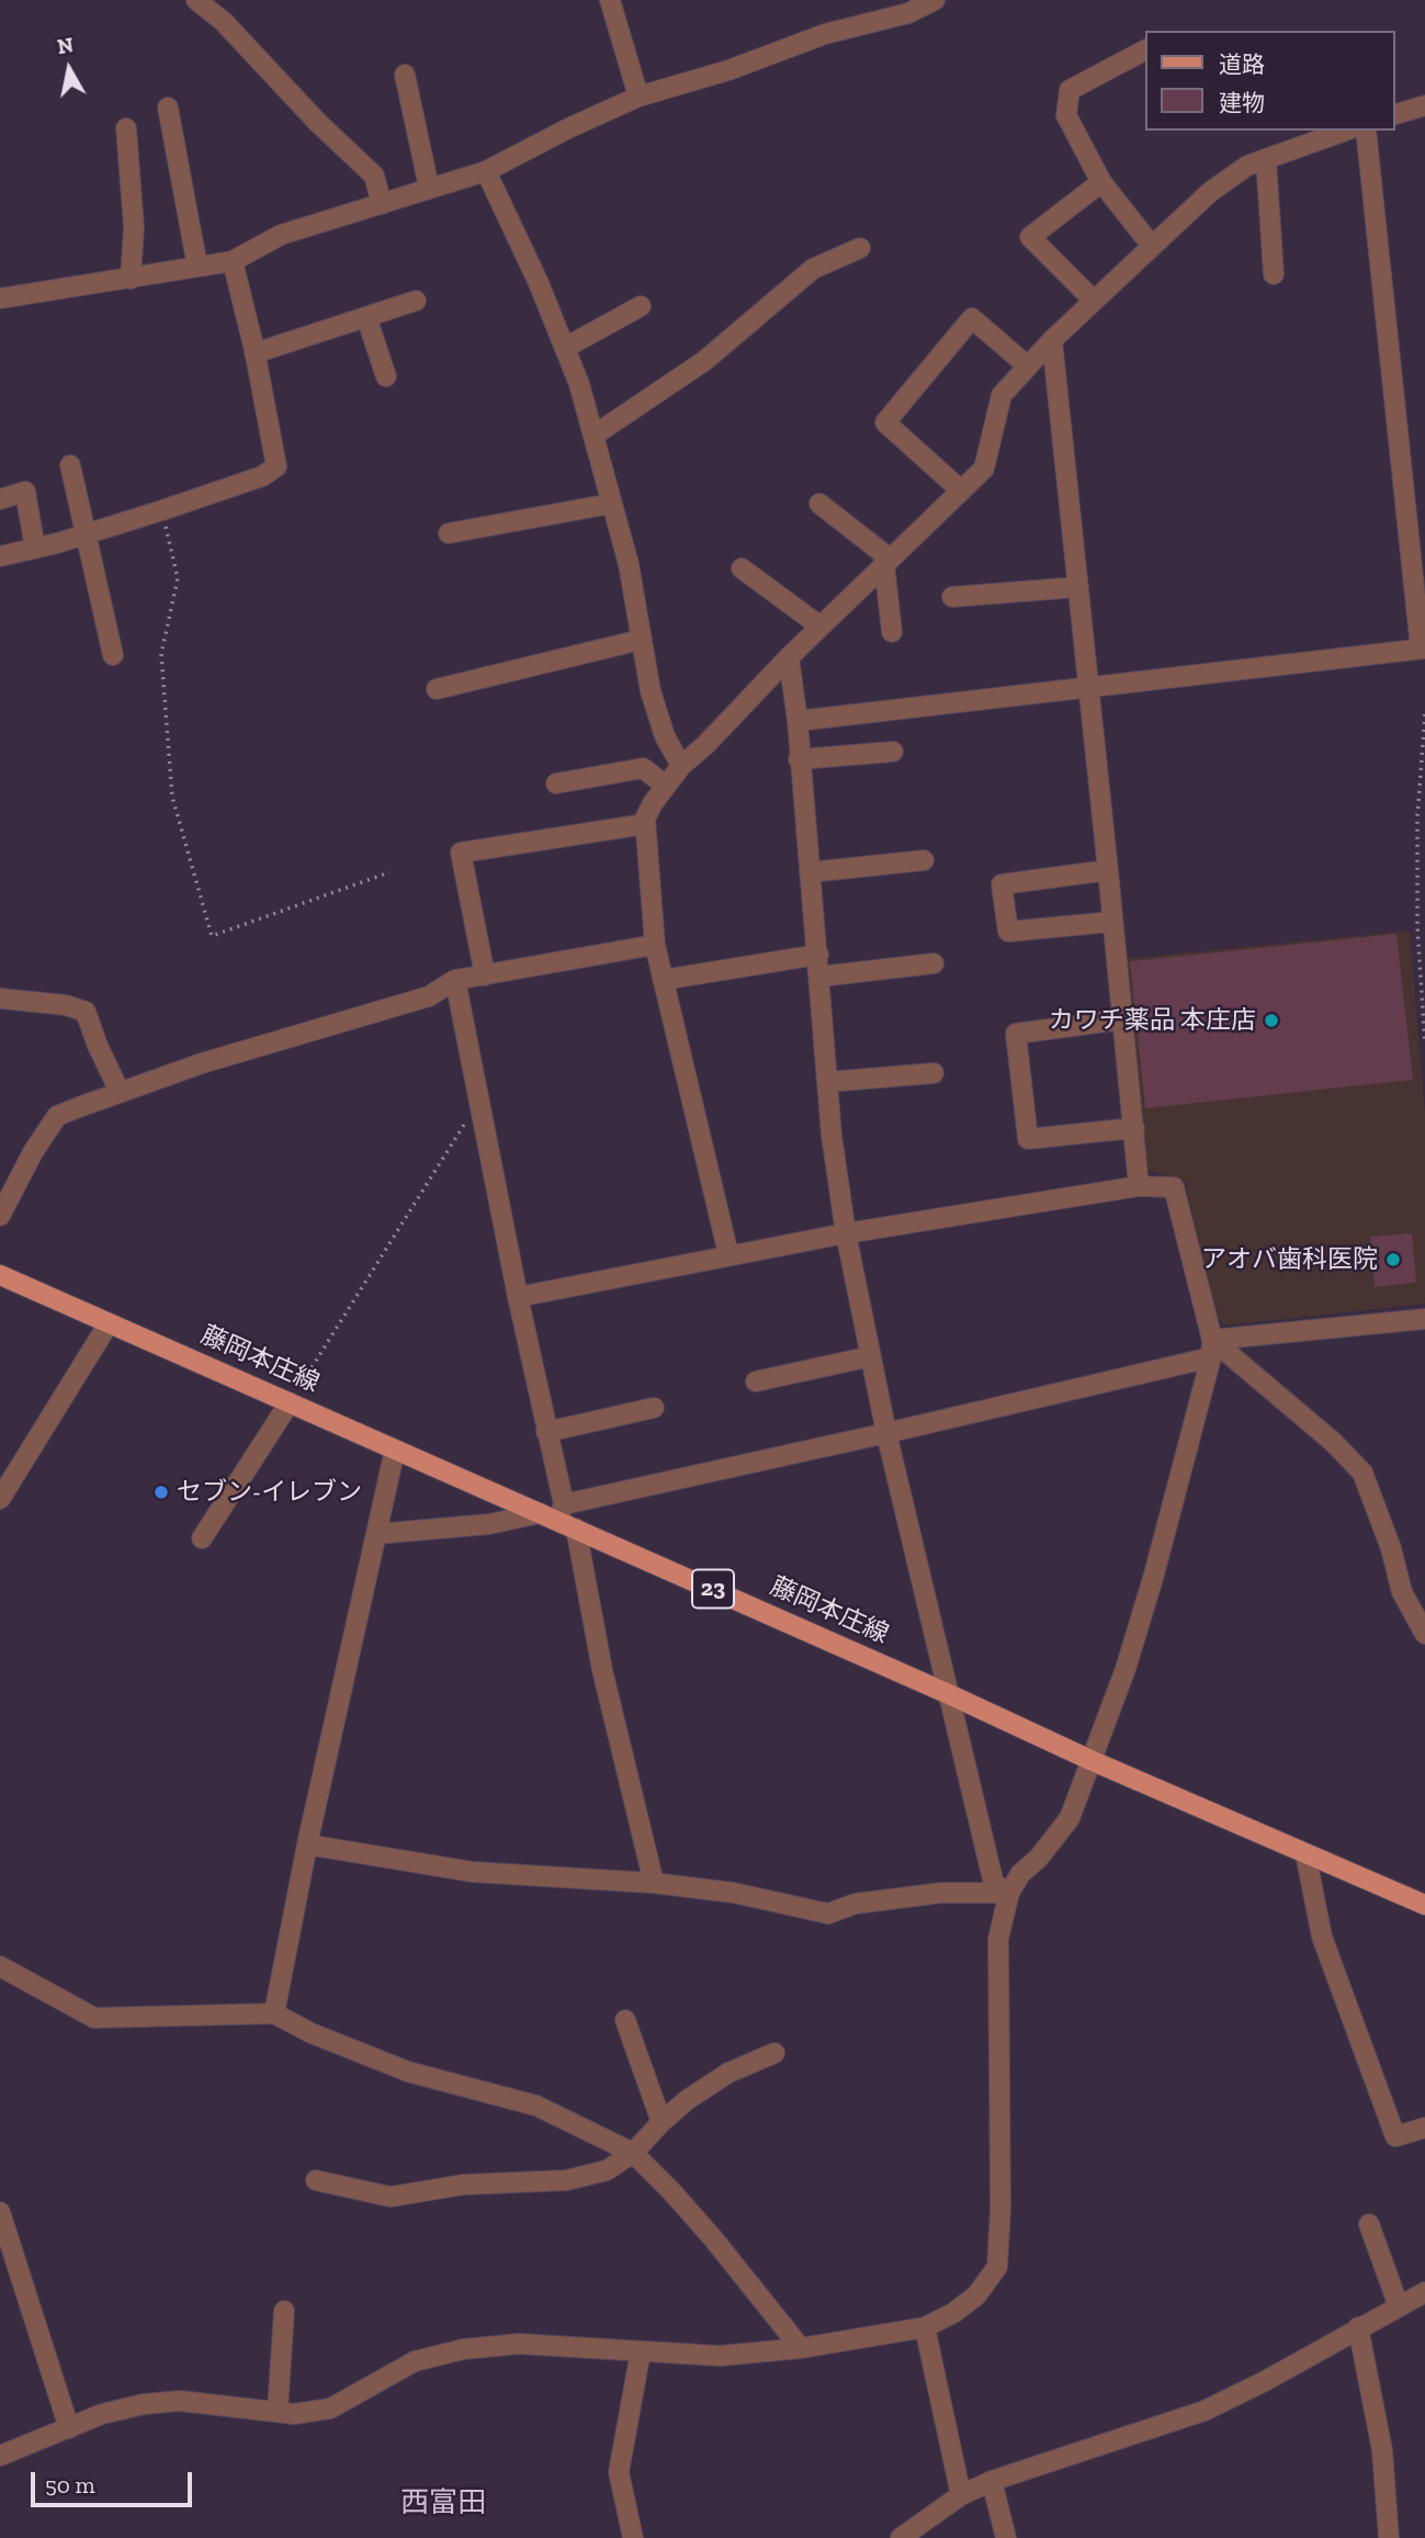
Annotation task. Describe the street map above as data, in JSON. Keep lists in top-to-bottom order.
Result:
{
  "streets": {
    "main road": ["藤岡本庄線", "23"]
  },
  "districts": ["西富田"],
  "places": ["カワチ薬品 本庄店", "アオバ歯科医院", "セブン-イレブン"],
  "legend": ["道路", "建物"],
  "scale_bar": "50 m",
  "north": "top"
}
